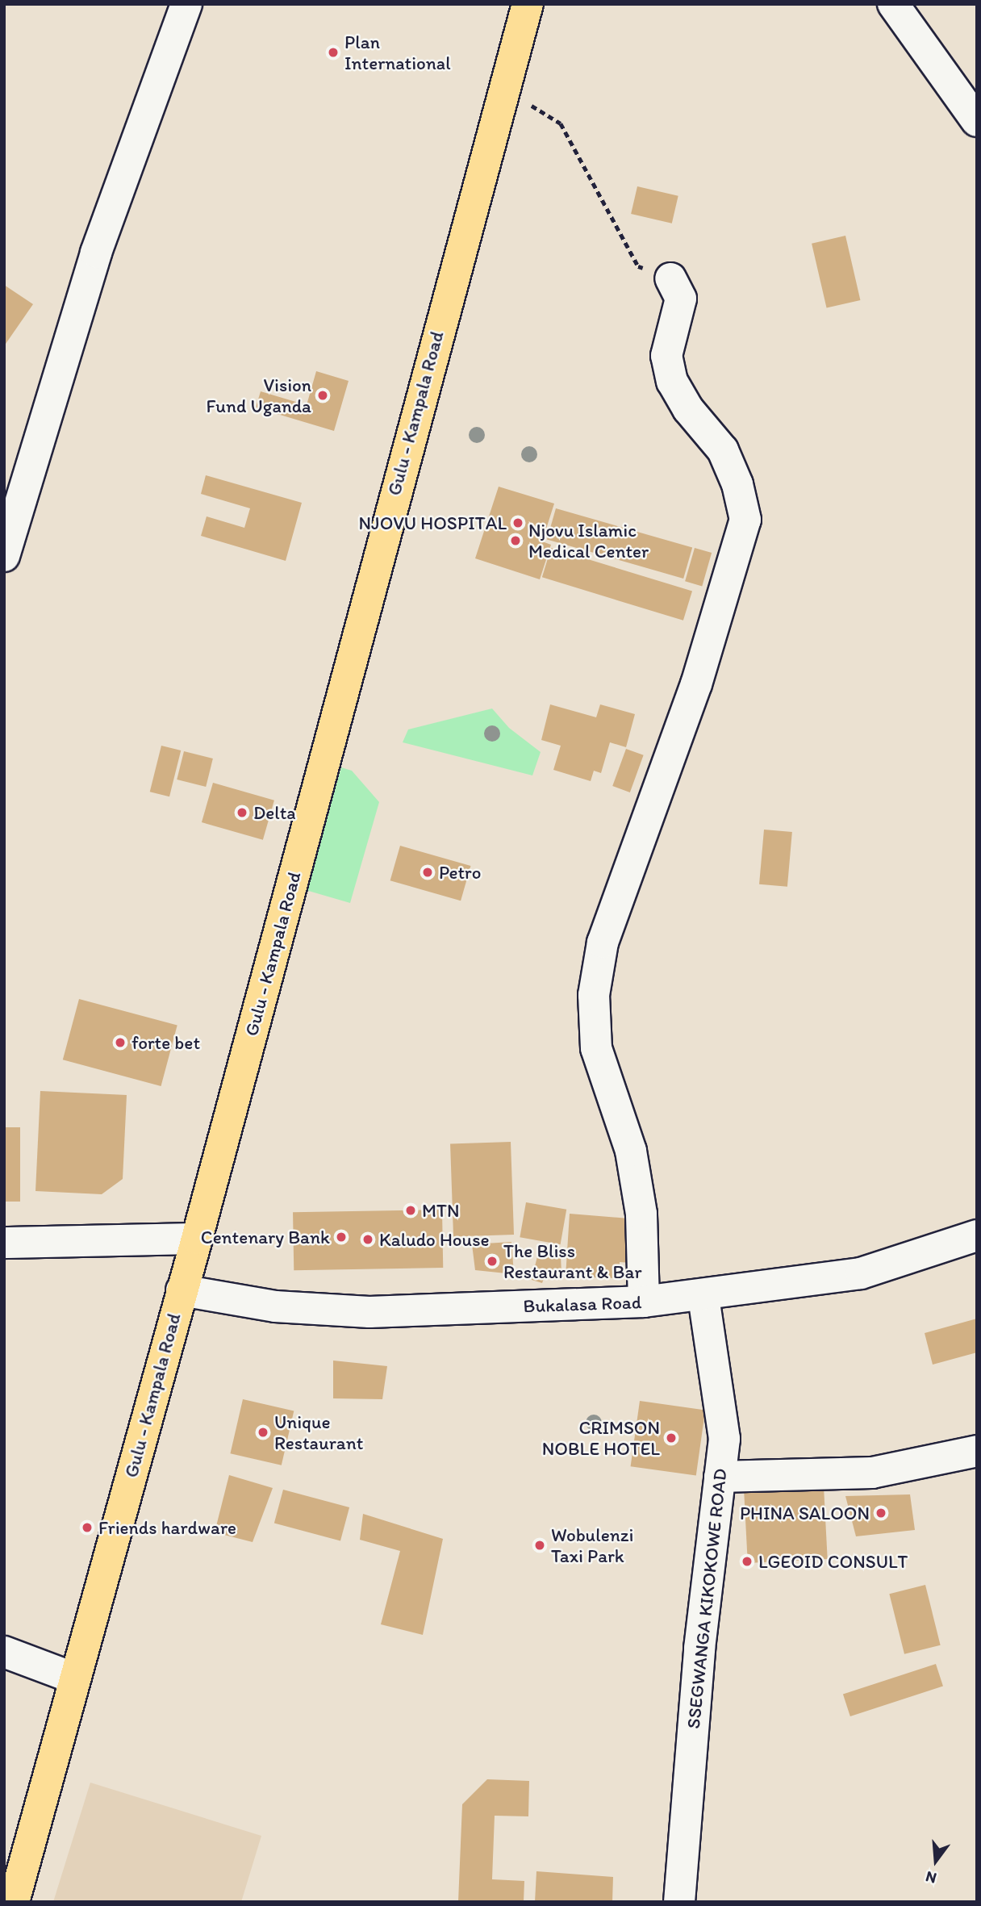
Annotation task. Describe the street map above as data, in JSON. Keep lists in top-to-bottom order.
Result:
{
  "streets": {
    "main road": ["Gulu - Kampala Road"],
    "street": ["Bukalasa Road", "SSEGWANGA KIKOKOWE ROAD"]
  },
  "crossings": [
    ["Gulu - Kampala Road", "Bukalasa Road"],
    ["Bukalasa Road", "SSEGWANGA KIKOKOWE ROAD"]
  ],
  "places": [
    "Plan International",
    "Vision Fund Uganda",
    "NJOVU HOSPITAL",
    "Njovu Islamic Medical Center",
    "Delta",
    "Petro",
    "forte bet",
    "MTN",
    "Centenary Bank",
    "Kaludo House",
    "The Bliss Restaurant & Bar",
    "Unique Restaurant",
    "CRIMSON NOBLE HOTEL",
    "PHINA SALOON",
    "Friends hardware",
    "Wobulenzi Taxi Park",
    "LGEOID CONSULT"
  ],
  "north": "bottom"
}
